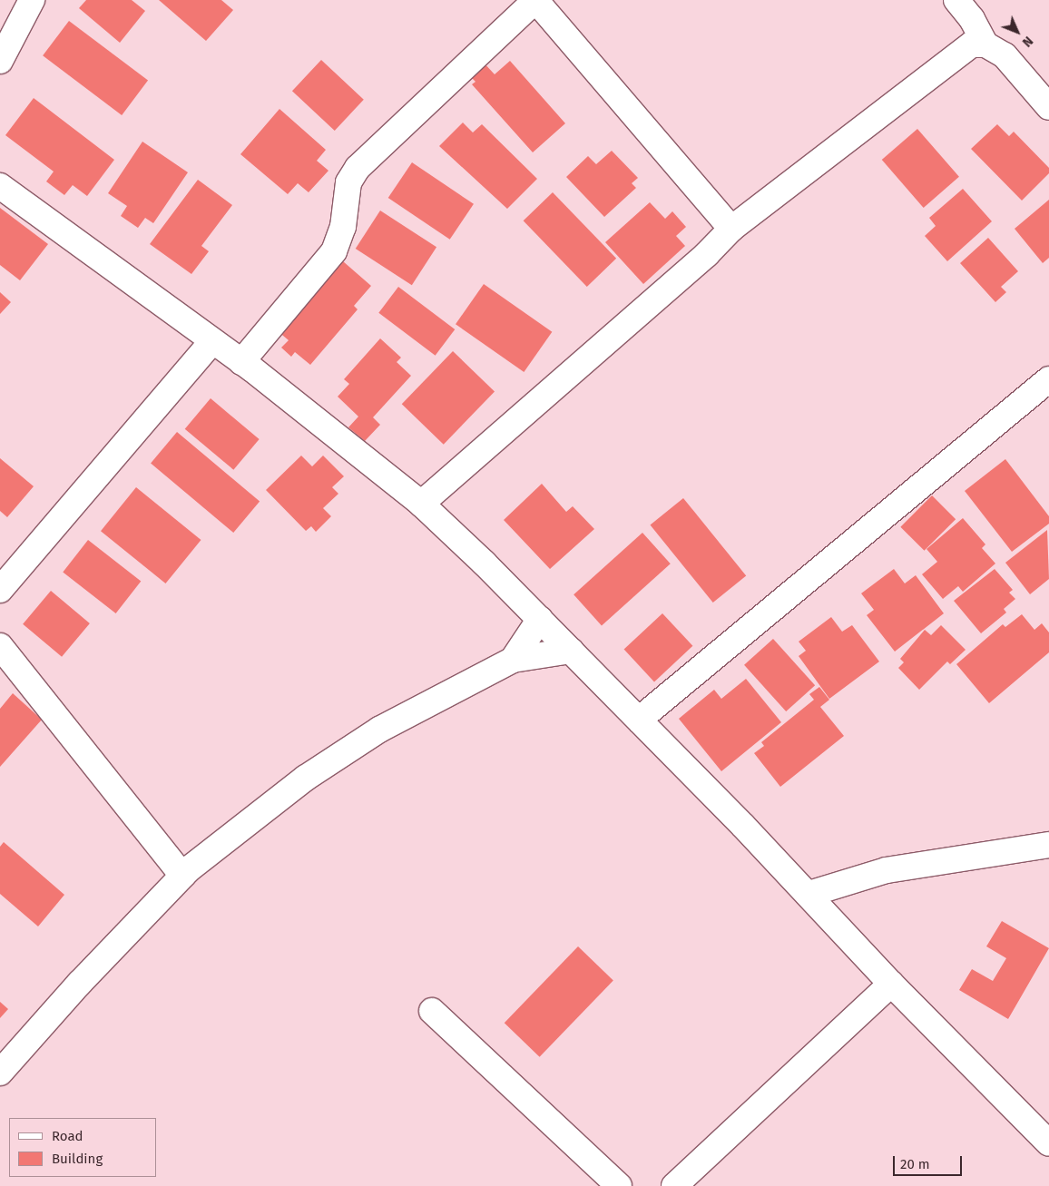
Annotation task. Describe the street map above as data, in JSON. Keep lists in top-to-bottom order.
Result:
{
  "legend": ["Road", "Building"],
  "scale_bar": "20 m",
  "north": "bottom right"
}
